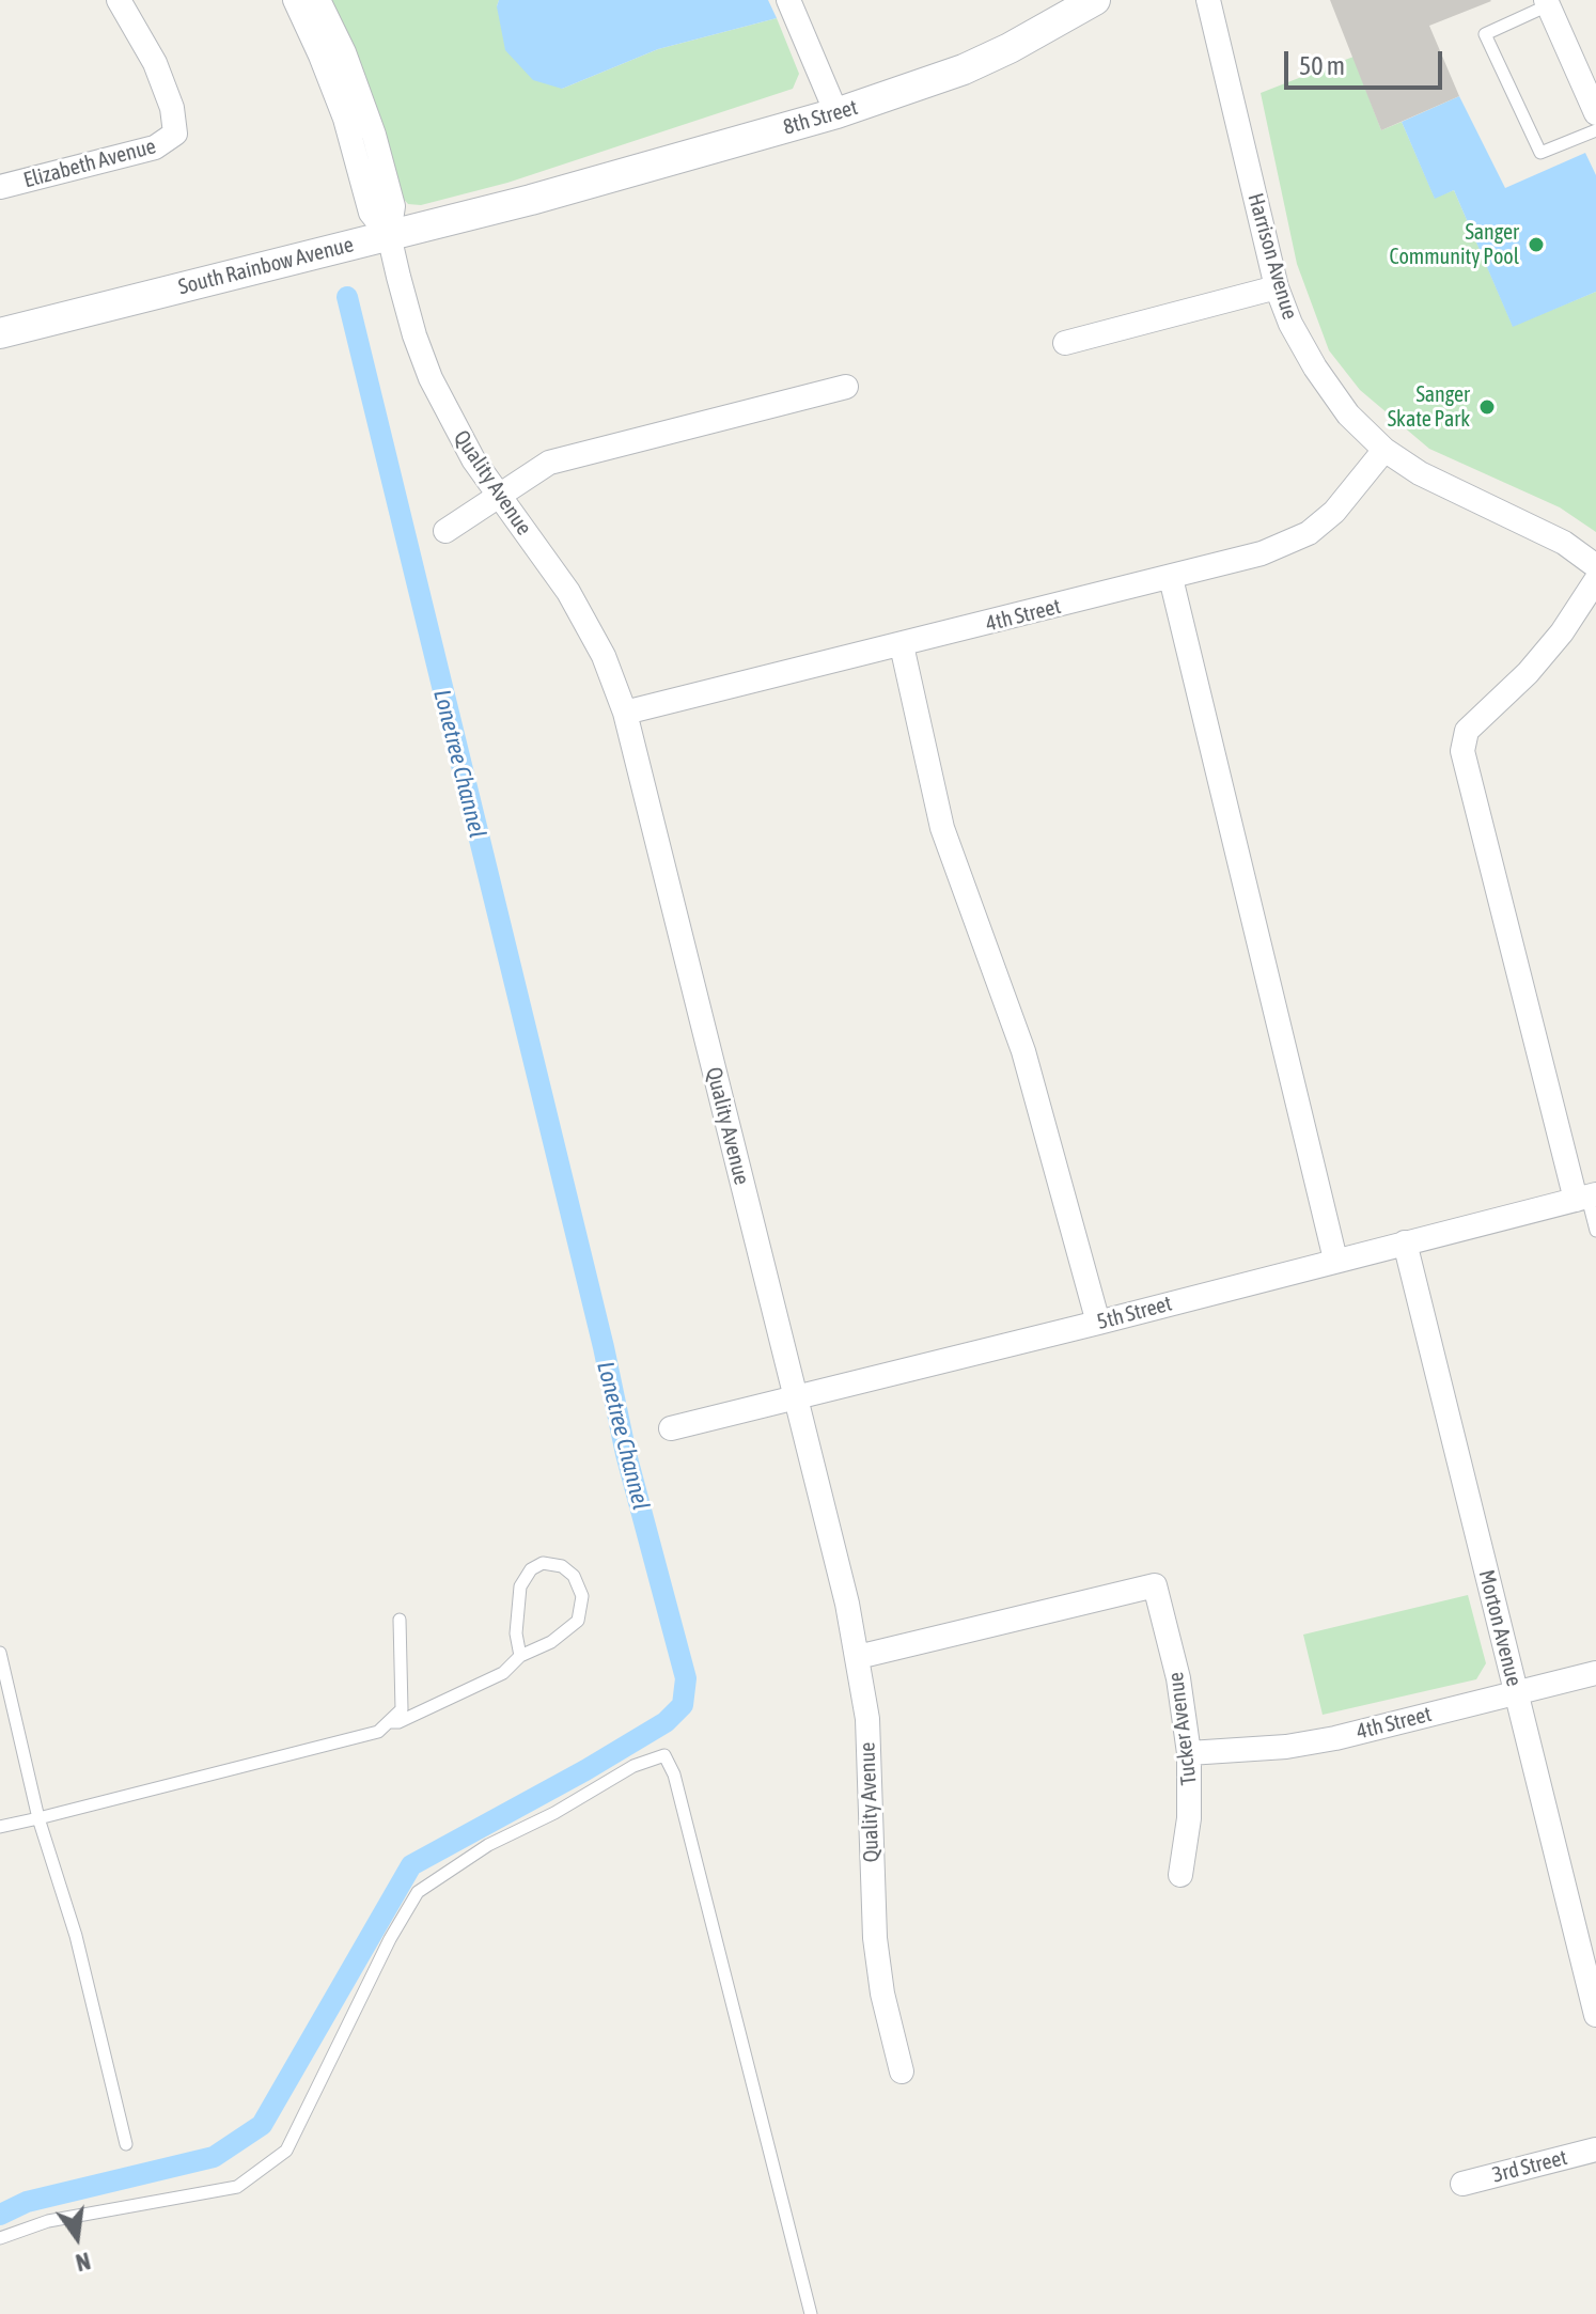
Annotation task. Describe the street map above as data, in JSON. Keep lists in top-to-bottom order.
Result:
{
  "streets": {
    "street": [
      "8th Street",
      "Elizabeth Avenue",
      "Harrison Avenue",
      "South Rainbow Avenue",
      "Quality Avenue",
      "4th Street",
      "5th Street",
      "Morton Avenue",
      "Tucker Avenue",
      "3rd Street"
    ]
  },
  "crossings": [
    ["8th Street", "South Rainbow Avenue"],
    ["Harrison Avenue", "4th Street"],
    ["South Rainbow Avenue", "Quality Avenue"],
    ["Quality Avenue", "4th Street"],
    ["Quality Avenue", "5th Street"],
    ["Quality Avenue", "Tucker Avenue"],
    ["4th Street", "Morton Avenue"],
    ["4th Street", "Tucker Avenue"],
    ["5th Street", "Morton Avenue"]
  ],
  "water": ["Lonetree Channel"],
  "places": ["Sanger Community Pool", "Sanger Skate Park"],
  "scale_bar": "50 m",
  "north": "bottom"
}
